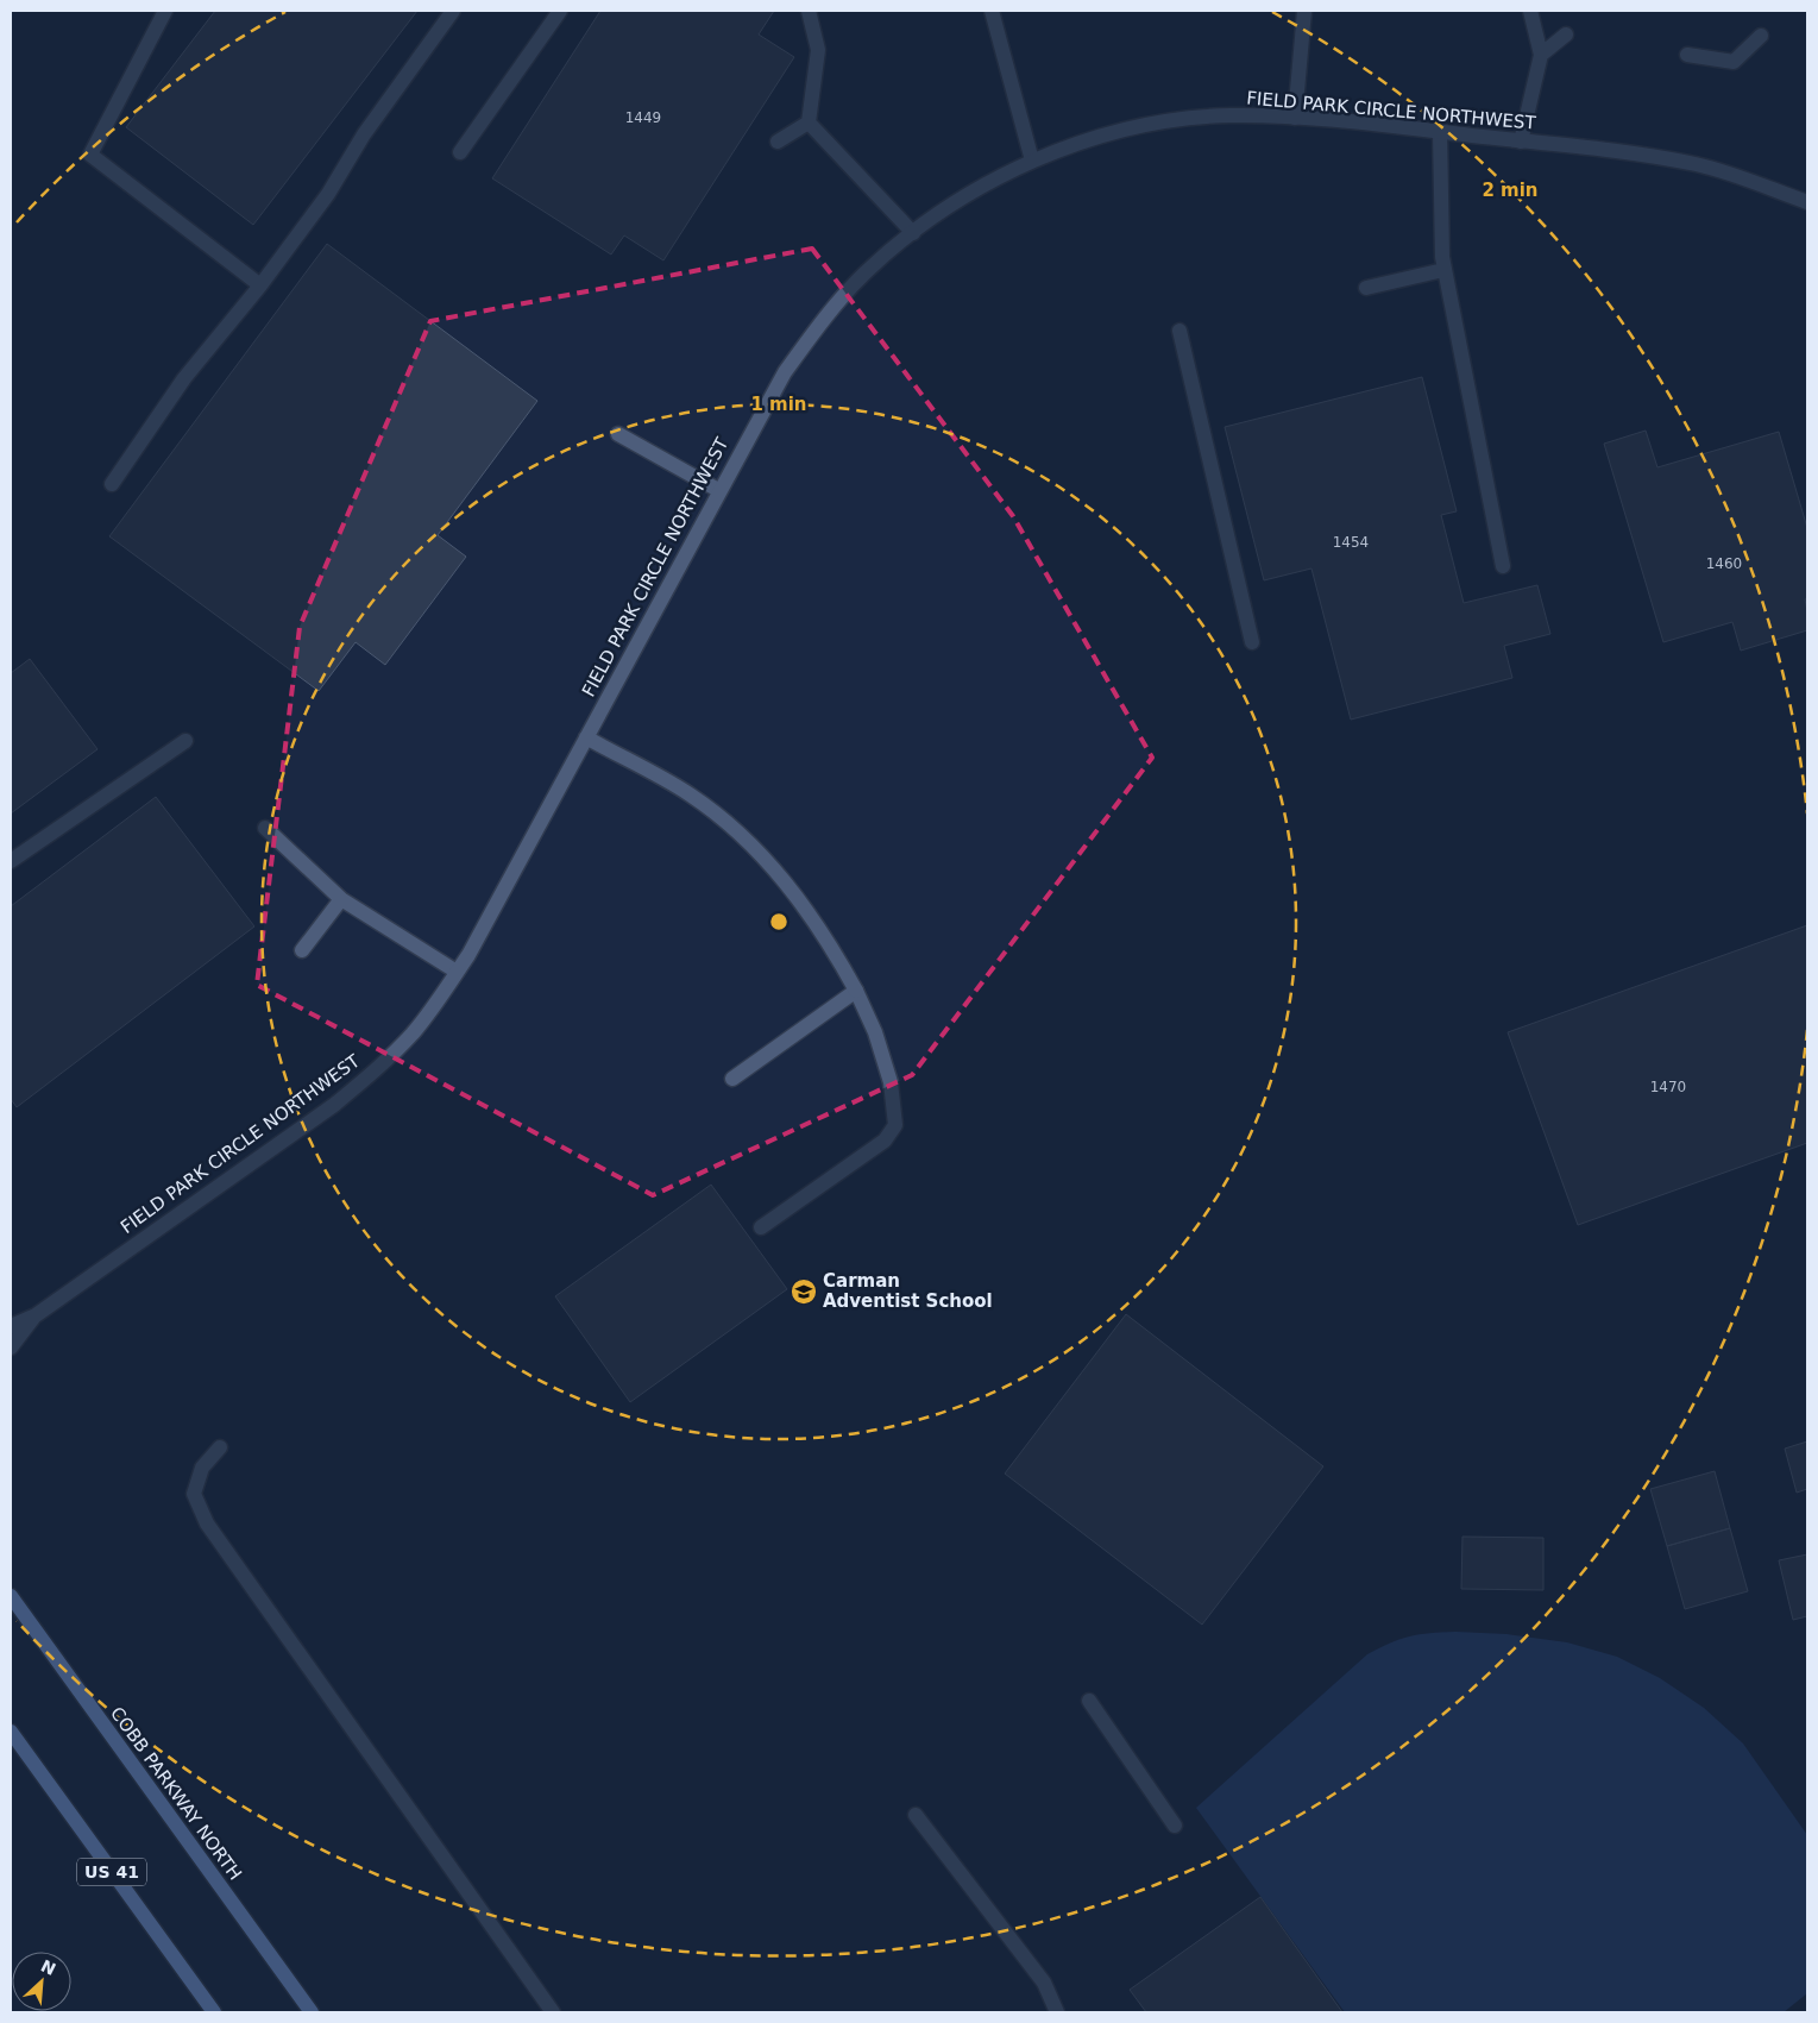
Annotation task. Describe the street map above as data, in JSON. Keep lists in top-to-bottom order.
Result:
{
  "streets": {
    "main road": ["COBB PARKWAY NORTH", "US 41"],
    "street": ["FIELD PARK CIRCLE NORTHWEST"]
  },
  "places": {
    "school or university": ["Carman Adventist School"]
  },
  "house_numbers": [
    "1449",
    "1454",
    "1460",
    "1470"
  ],
  "north": "top right",
  "rings": ["2 min", "1 min"]
}
